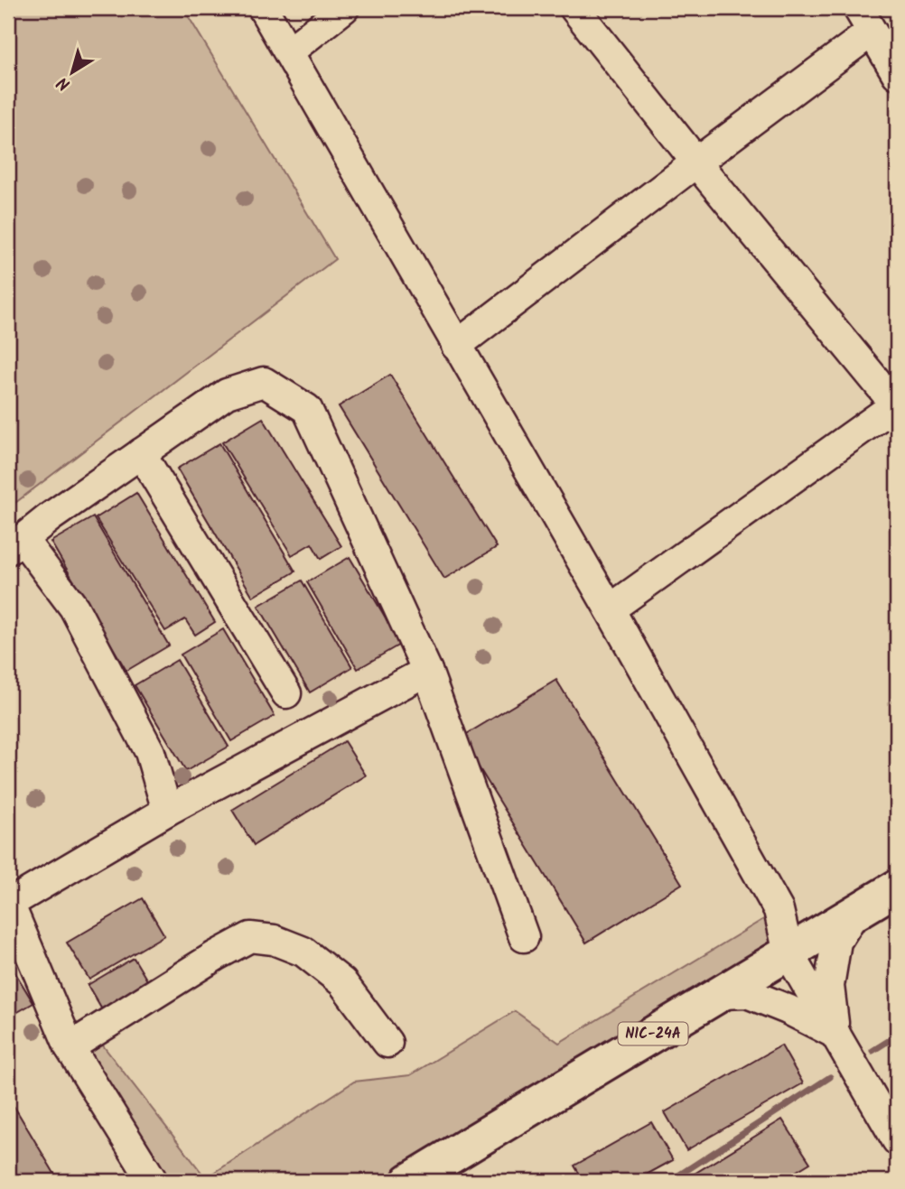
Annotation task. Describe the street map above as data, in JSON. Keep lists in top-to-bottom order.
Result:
{
  "streets": {
    "highway": ["NIC-24A"]
  },
  "north": "bottom left"
}
